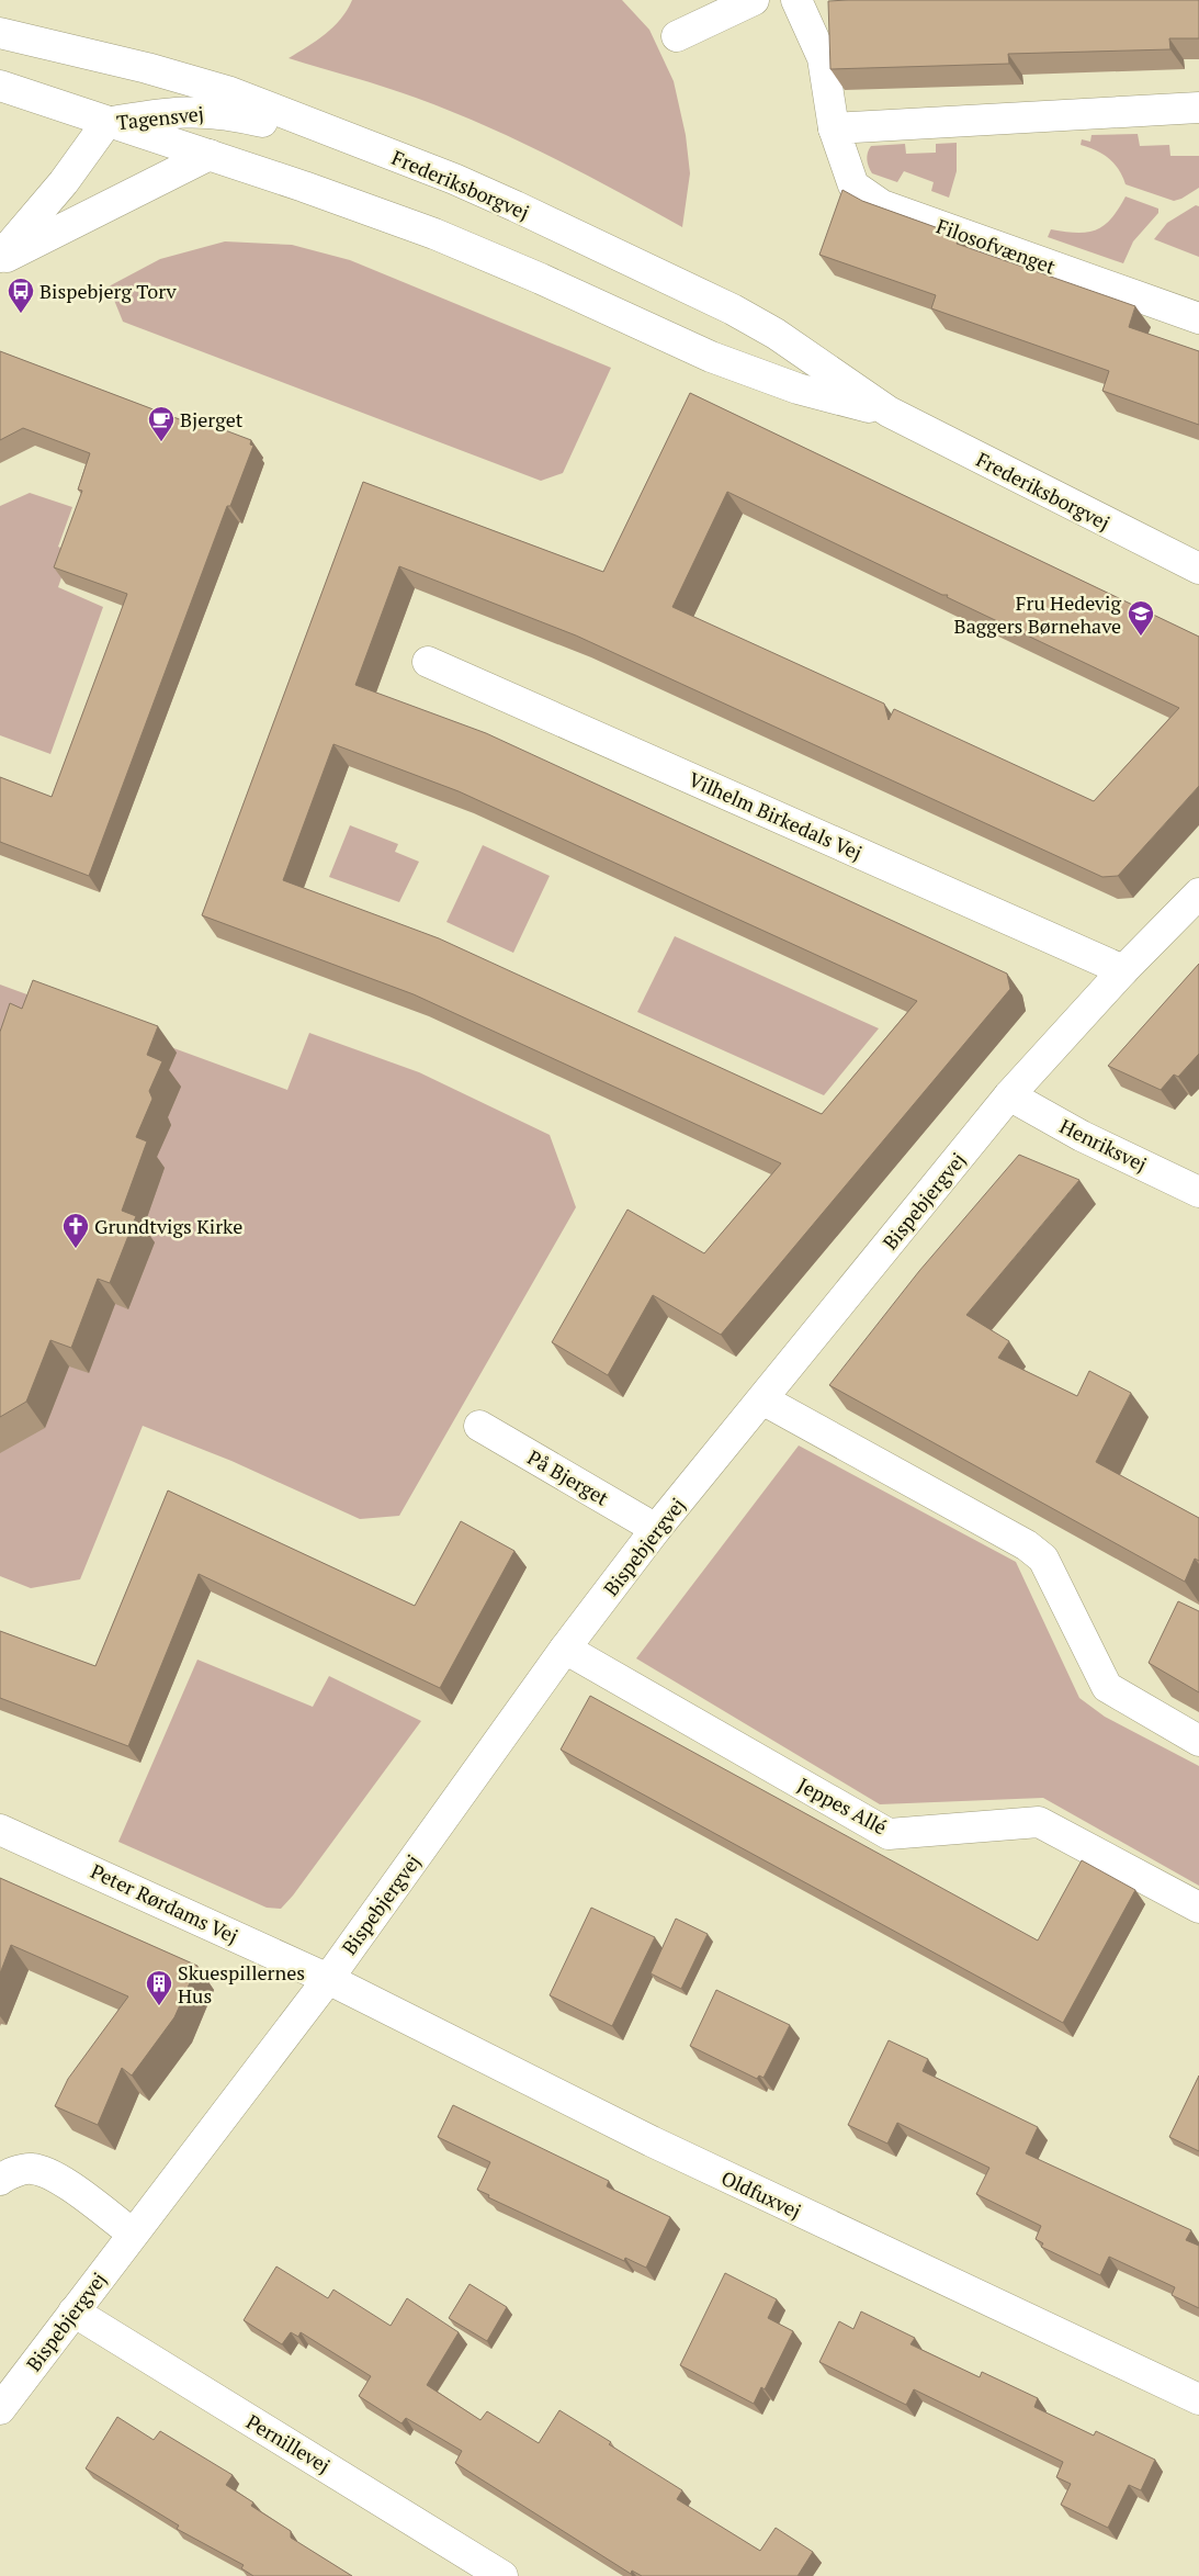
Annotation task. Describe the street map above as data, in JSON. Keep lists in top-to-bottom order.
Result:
{
  "streets": {
    "street": [
      "Tagensvej",
      "Frederiksborgvej",
      "Filosofvænget",
      "Vilhelm Birkedals Vej",
      "Henriksvej",
      "Bispebjergvej",
      "På Bjerget",
      "Jeppes Allé",
      "Peter Rørdams Vej",
      "Oldfuxvej",
      "Pernillevej"
    ]
  },
  "crossings": [
    ["Tagensvej", "Frederiksborgvej"],
    ["Vilhelm Birkedals Vej", "Bispebjergvej"],
    ["Henriksvej", "Bispebjergvej"],
    ["Bispebjergvej", "På Bjerget"],
    ["Bispebjergvej", "Jeppes Allé"],
    ["Bispebjergvej", "Peter Rørdams Vej"],
    ["Bispebjergvej", "Oldfuxvej"],
    ["Bispebjergvej", "Pernillevej"],
    ["Peter Rørdams Vej", "Oldfuxvej"]
  ],
  "places": {
    "bus stop": ["Bispebjerg Torv"],
    "cafe": ["Bjerget"],
    "school or university": ["Fru Hedevig Baggers Børnehave"],
    "church": ["Grundtvigs Kirke"],
    "building": ["Skuespillernes Hus"]
  }
}
